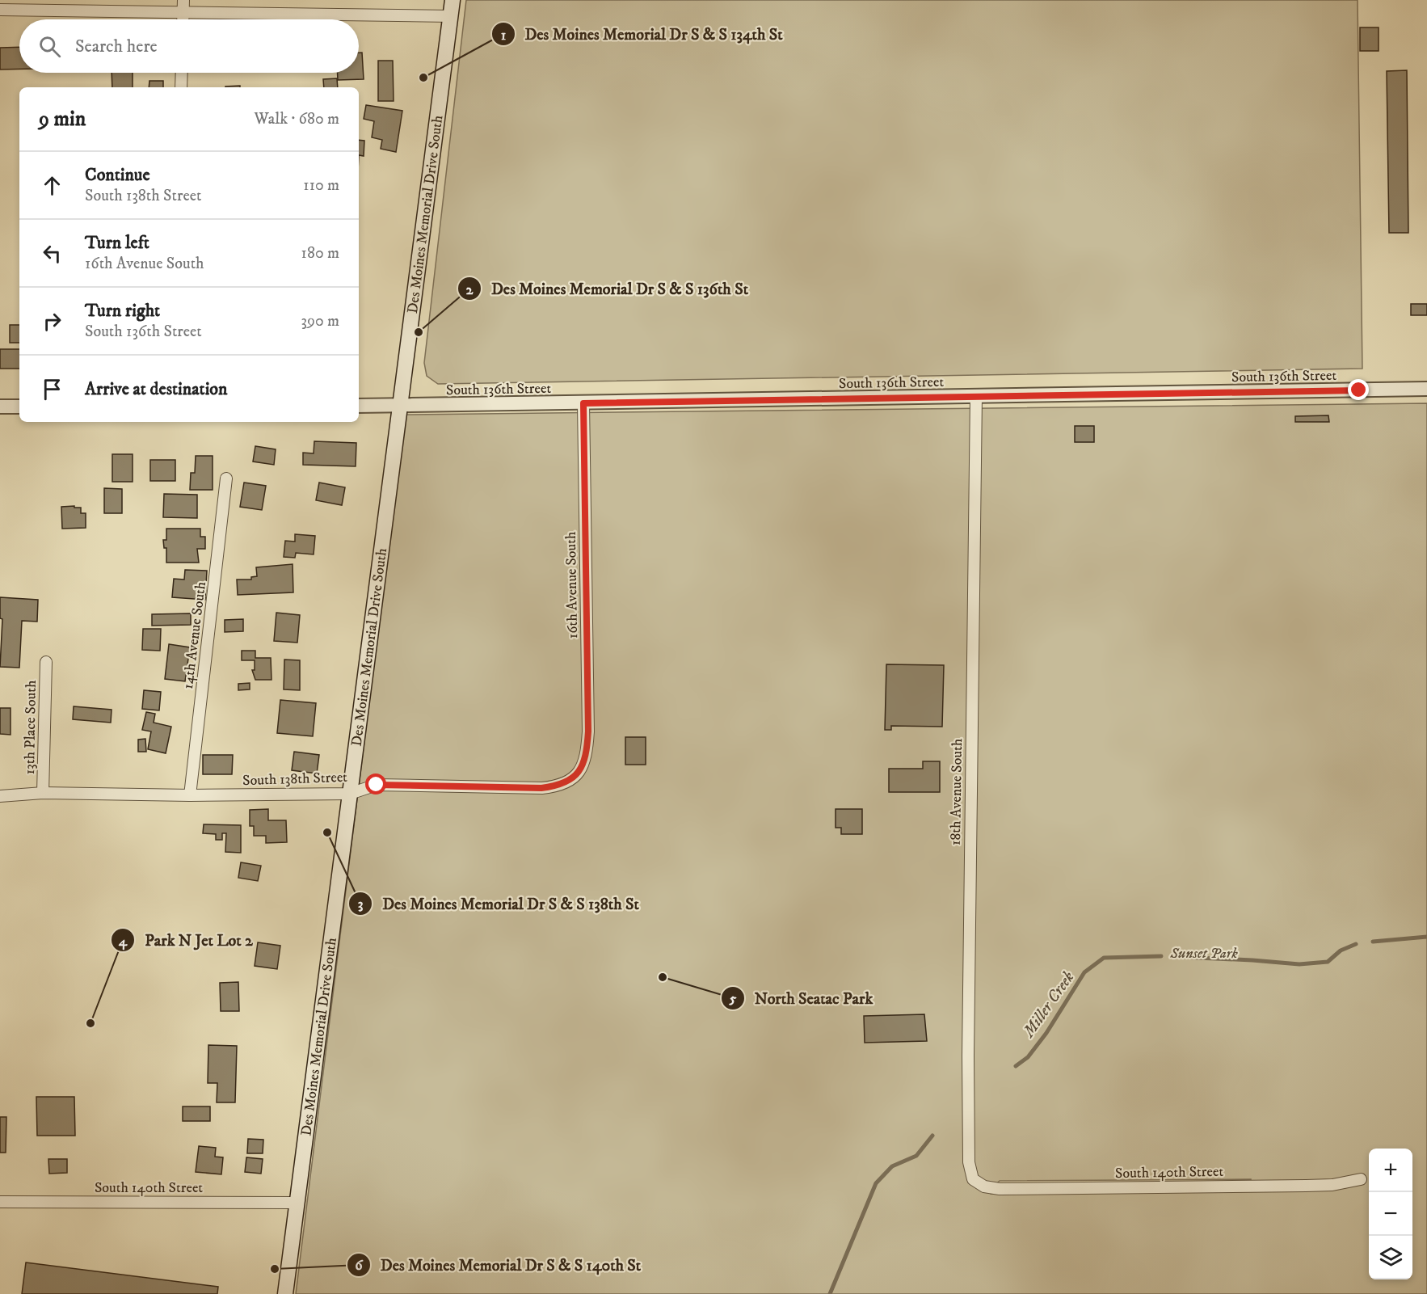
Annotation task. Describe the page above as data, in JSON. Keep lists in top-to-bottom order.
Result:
{
  "streets": {
    "main road": ["Des Moines Memorial Drive South"],
    "street": [
      "South 136th Street",
      "16th Avenue South",
      "14th Avenue South",
      "13th Place South",
      "South 138th Street",
      "18th Avenue South",
      "South 140th Street"
    ]
  },
  "crossings": [
    ["Des Moines Memorial Drive South", "South 136th Street"],
    ["Des Moines Memorial Drive South", "South 138th Street"],
    ["Des Moines Memorial Drive South", "South 140th Street"],
    ["South 136th Street", "16th Avenue South"],
    ["South 136th Street", "18th Avenue South"],
    ["16th Avenue South", "South 138th Street"],
    ["14th Avenue South", "South 138th Street"],
    ["13th Place South", "South 138th Street"],
    ["18th Avenue South", "South 140th Street"]
  ],
  "water": ["Miller Creek"],
  "parks": ["Sunset Park"],
  "places": [
    "Des Moines Memorial Dr S & S 134th St",
    "Des Moines Memorial Dr S & S 136th St",
    "Des Moines Memorial Dr S & S 138th St",
    "North Seatac Park",
    "Park N Jet Lot 2",
    "Des Moines Memorial Dr S & S 140th St"
  ],
  "page": {
    "search": "Search here",
    "heading": ["9 min", "Walk · 680 m"],
    "list": [
      ["Continue", "South 138th Street", "110 m"],
      ["Turn left", "16th Avenue South", "180 m"],
      ["Turn right", "South 136th Street", "390 m"],
      "Arrive at destination"
    ],
    "map_buttons": ["+", "−"]
  }
}
